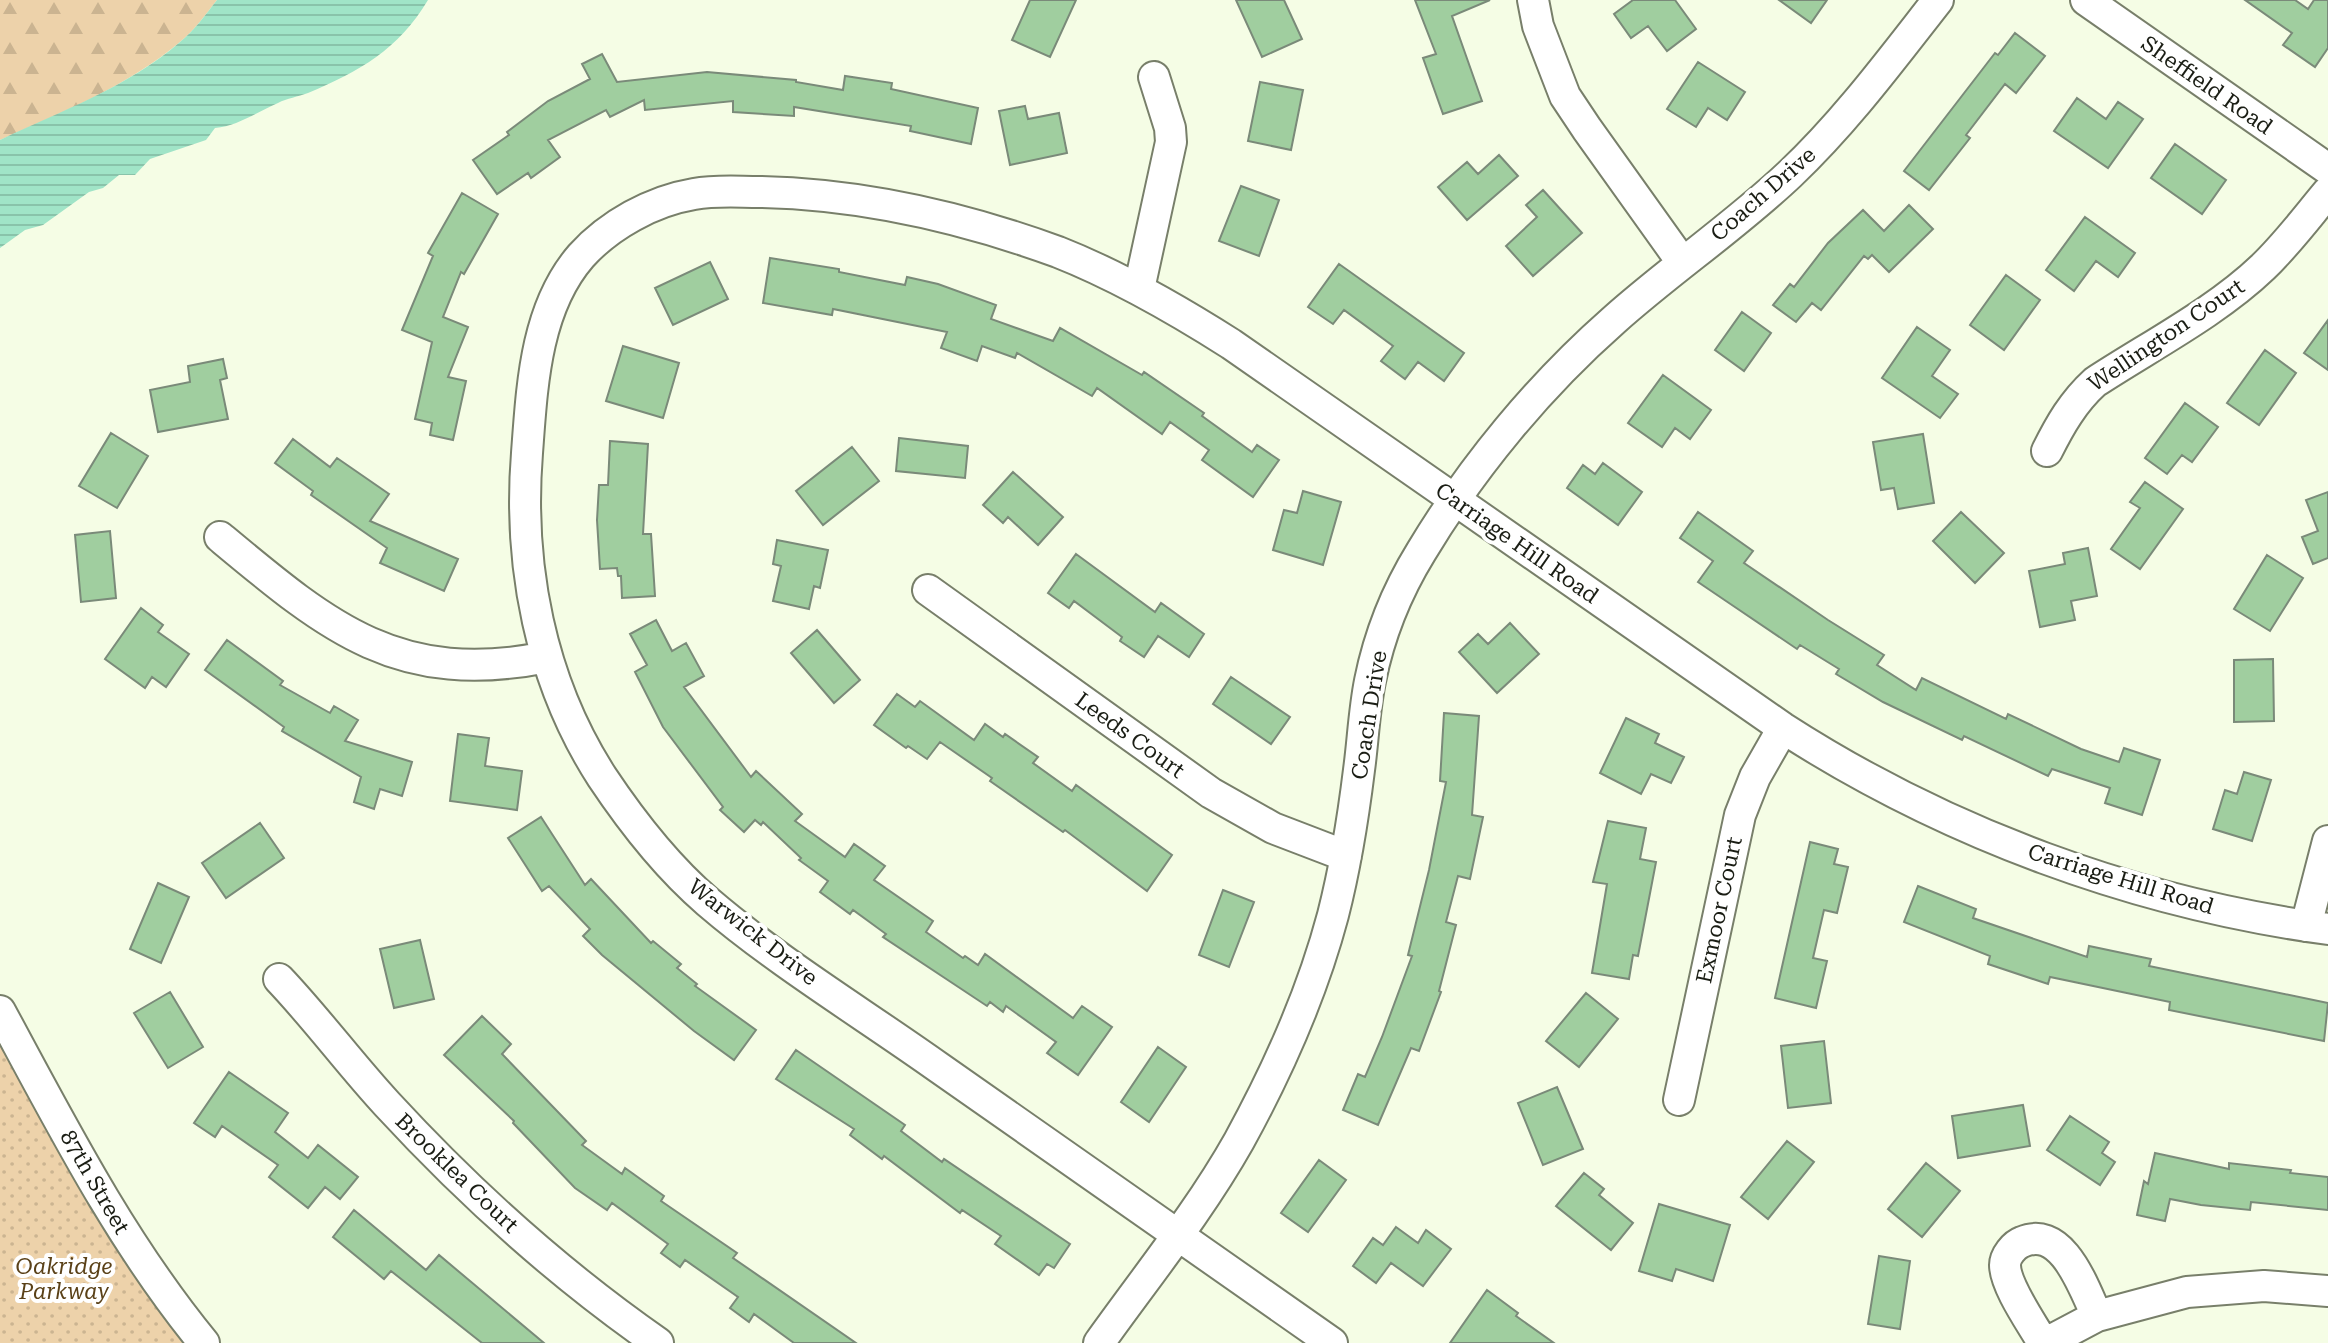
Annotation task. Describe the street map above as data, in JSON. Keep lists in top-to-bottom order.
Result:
{
  "streets": {
    "street": [
      "Sheffield Road",
      "Coach Drive",
      "Wellington Court",
      "Carriage Hill Road",
      "Leeds Court",
      "Exmoor Court",
      "Warwick Drive",
      "Brooklea Court",
      "87th Street"
    ]
  },
  "crossings": [
    ["Coach Drive", "Carriage Hill Road"],
    ["Coach Drive", "Leeds Court"],
    ["Coach Drive", "Warwick Drive"],
    ["Carriage Hill Road", "Exmoor Court"],
    ["Carriage Hill Road", "Warwick Drive"]
  ],
  "parks": ["Oakridge Parkway"]
}
